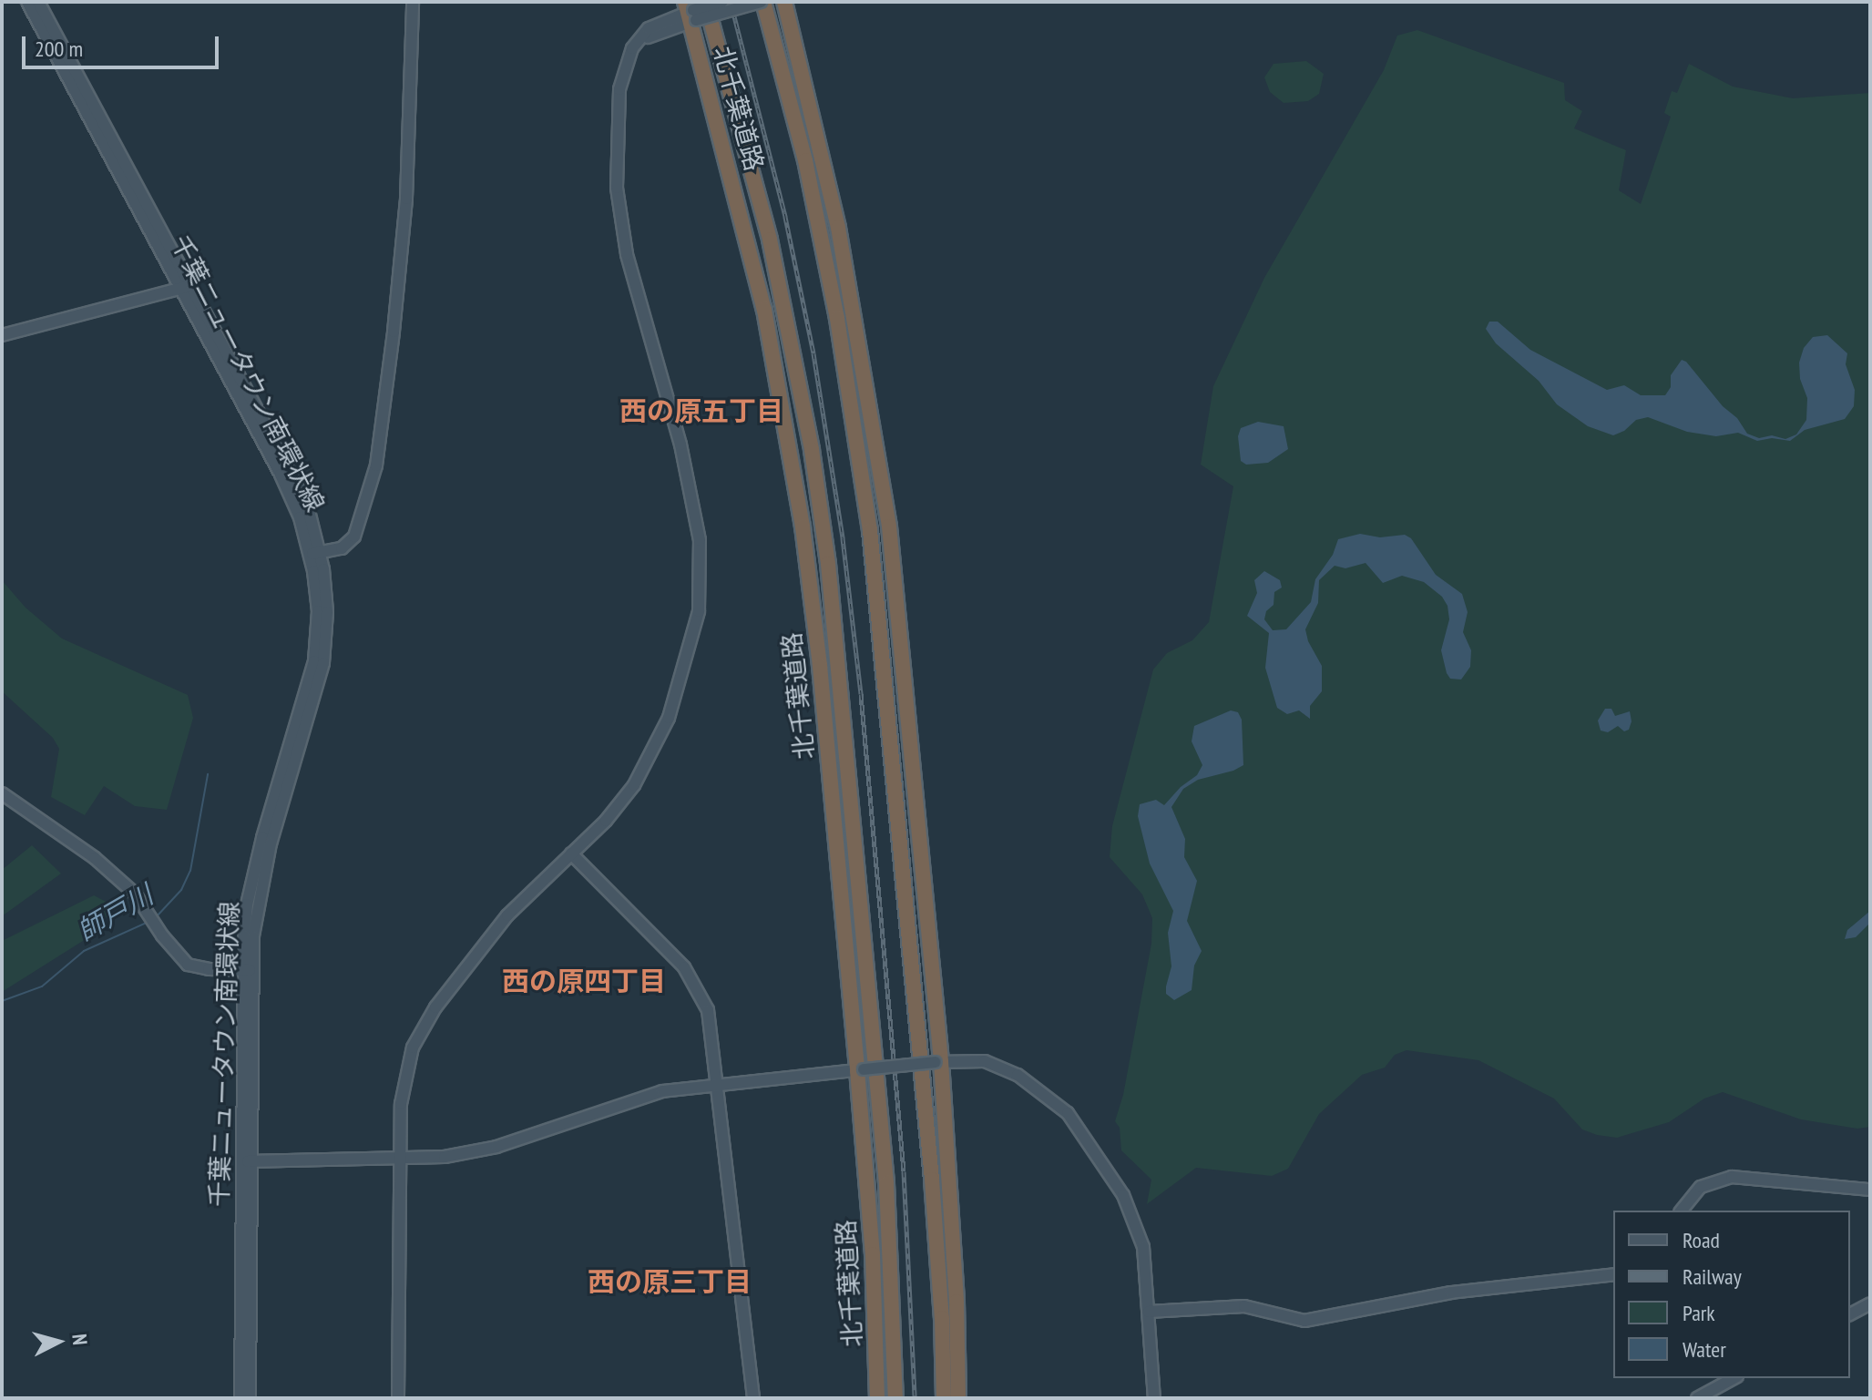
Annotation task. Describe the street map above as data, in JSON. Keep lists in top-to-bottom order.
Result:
{
  "streets": {
    "highway": ["北千葉道路"],
    "street": ["千葉ニュータウン南環状線"]
  },
  "districts": ["西の原五丁目", "西の原四丁目", "西の原三丁目"],
  "water": ["師戸川"],
  "legend": [
    "Road",
    "Railway",
    "Park",
    "Water"
  ],
  "scale_bar": "200 m",
  "north": "right"
}
